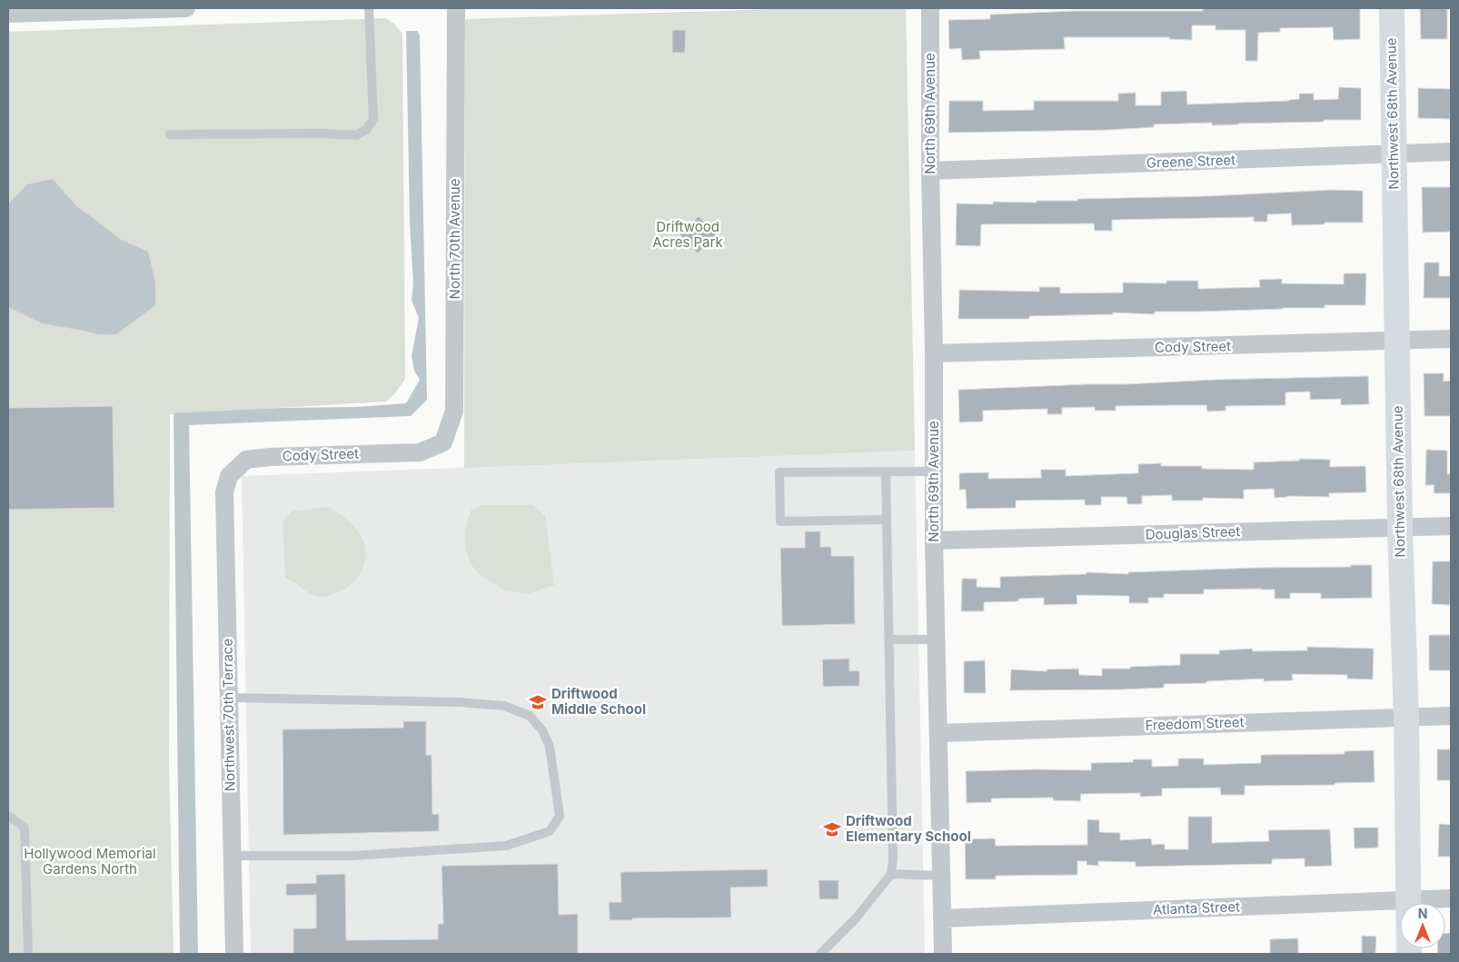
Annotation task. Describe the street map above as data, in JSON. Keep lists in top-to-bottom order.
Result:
{
  "streets": {
    "street": [
      "North 69th Avenue",
      "Northwest 68th Avenue",
      "Greene Street",
      "North 70th Avenue",
      "Cody Street",
      "Douglas Street",
      "Northwest 70th Terrace",
      "Freedom Street",
      "Atlanta Street"
    ]
  },
  "crossings": [
    ["North 69th Avenue", "Greene Street"],
    ["North 69th Avenue", "Cody Street"],
    ["North 69th Avenue", "Douglas Street"],
    ["North 69th Avenue", "Freedom Street"],
    ["North 69th Avenue", "Atlanta Street"],
    ["Northwest 68th Avenue", "Greene Street"],
    ["Northwest 68th Avenue", "Cody Street"],
    ["Northwest 68th Avenue", "Douglas Street"],
    ["Northwest 68th Avenue", "Freedom Street"],
    ["Northwest 68th Avenue", "Atlanta Street"],
    ["North 70th Avenue", "Cody Street"],
    ["Cody Street", "Northwest 70th Terrace"]
  ],
  "parks": ["Driftwood Acres Park", "Hollywood Memorial Gardens North"],
  "places": {
    "school or university": ["Driftwood Middle School", "Driftwood Elementary School"]
  },
  "north": "top"
}
